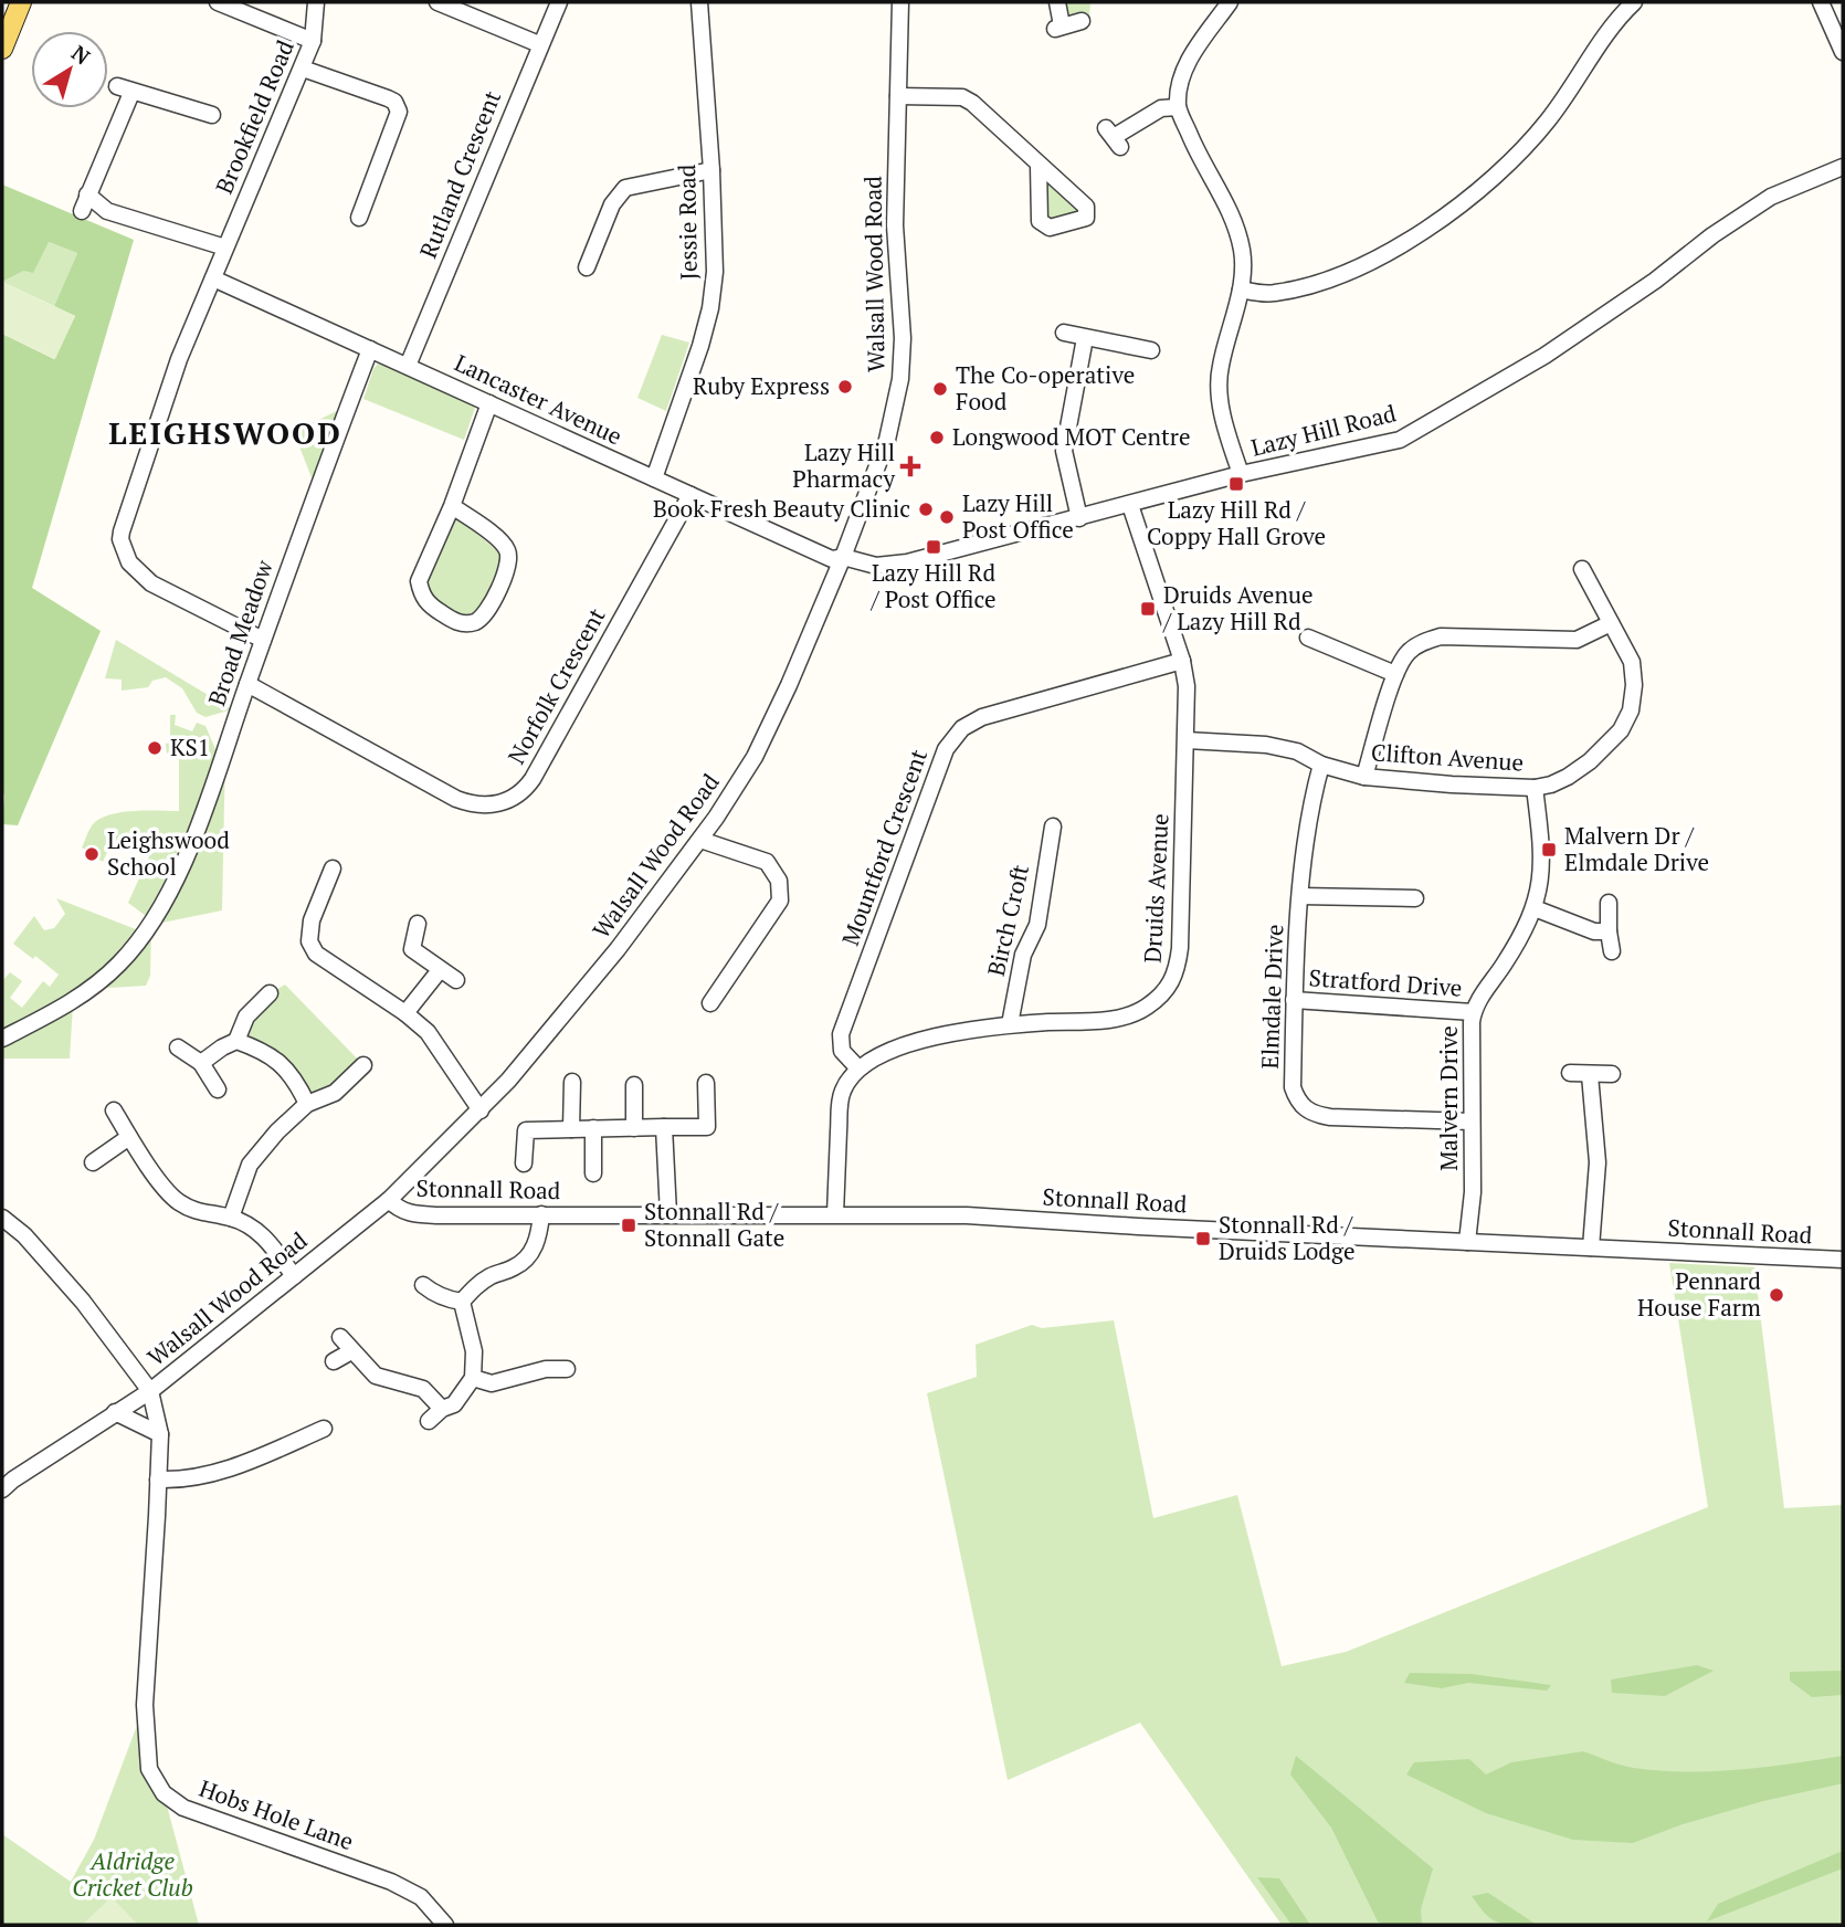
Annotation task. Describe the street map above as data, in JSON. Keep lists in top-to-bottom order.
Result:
{
  "streets": {
    "street": [
      "Brookfield Road",
      "Rutland Crescent",
      "Jessie Road",
      "Walsall Wood Road",
      "Lancaster Avenue",
      "Lazy Hill Road",
      "Broad Meadow",
      "Norfolk Crescent",
      "Clifton Avenue",
      "Mountford Crescent",
      "Druids Avenue",
      "Birch Croft",
      "Stratford Drive",
      "Elmdale Drive",
      "Malvern Drive",
      "Stonnall Road",
      "Hobs Hole Lane"
    ]
  },
  "crossings": [
    ["Brookfield Road", "Lancaster Avenue"],
    ["Brookfield Road", "Broad Meadow"],
    ["Rutland Crescent", "Lancaster Avenue"],
    ["Jessie Road", "Lancaster Avenue"],
    ["Walsall Wood Road", "Lancaster Avenue"],
    ["Walsall Wood Road", "Lazy Hill Road"],
    ["Walsall Wood Road", "Stonnall Road"],
    ["Walsall Wood Road", "Hobs Hole Lane"],
    ["Lancaster Avenue", "Lazy Hill Road"],
    ["Lancaster Avenue", "Broad Meadow"],
    ["Lancaster Avenue", "Norfolk Crescent"],
    ["Lazy Hill Road", "Druids Avenue"],
    ["Broad Meadow", "Norfolk Crescent"],
    ["Clifton Avenue", "Druids Avenue"],
    ["Clifton Avenue", "Elmdale Drive"],
    ["Clifton Avenue", "Malvern Drive"],
    ["Mountford Crescent", "Druids Avenue"],
    ["Druids Avenue", "Birch Croft"],
    ["Stratford Drive", "Elmdale Drive"],
    ["Stratford Drive", "Malvern Drive"],
    ["Elmdale Drive", "Malvern Drive"],
    ["Malvern Drive", "Stonnall Road"]
  ],
  "districts": ["LEIGHSWOOD"],
  "parks": ["Aldridge Cricket Club"],
  "places": {
    "other": [
      "Ruby Express",
      "The Co-operative Food",
      "Longwood MOT Centre",
      "Book Fresh Beauty Clinic",
      "Lazy Hill Post Office",
      "KS1",
      "Leighswood School",
      "Pennard House Farm"
    ],
    "health": ["Lazy Hill Pharmacy"],
    "transit": [
      "Lazy Hill Rd / Coppy Hall Grove",
      "Lazy Hill Rd / Post Office",
      "Druids Avenue / Lazy Hill Rd",
      "Malvern Dr / Elmdale Drive",
      "Stonnall Rd / Stonnall Gate",
      "Stonnall Rd / Druids Lodge"
    ]
  },
  "north": "top right"
}
